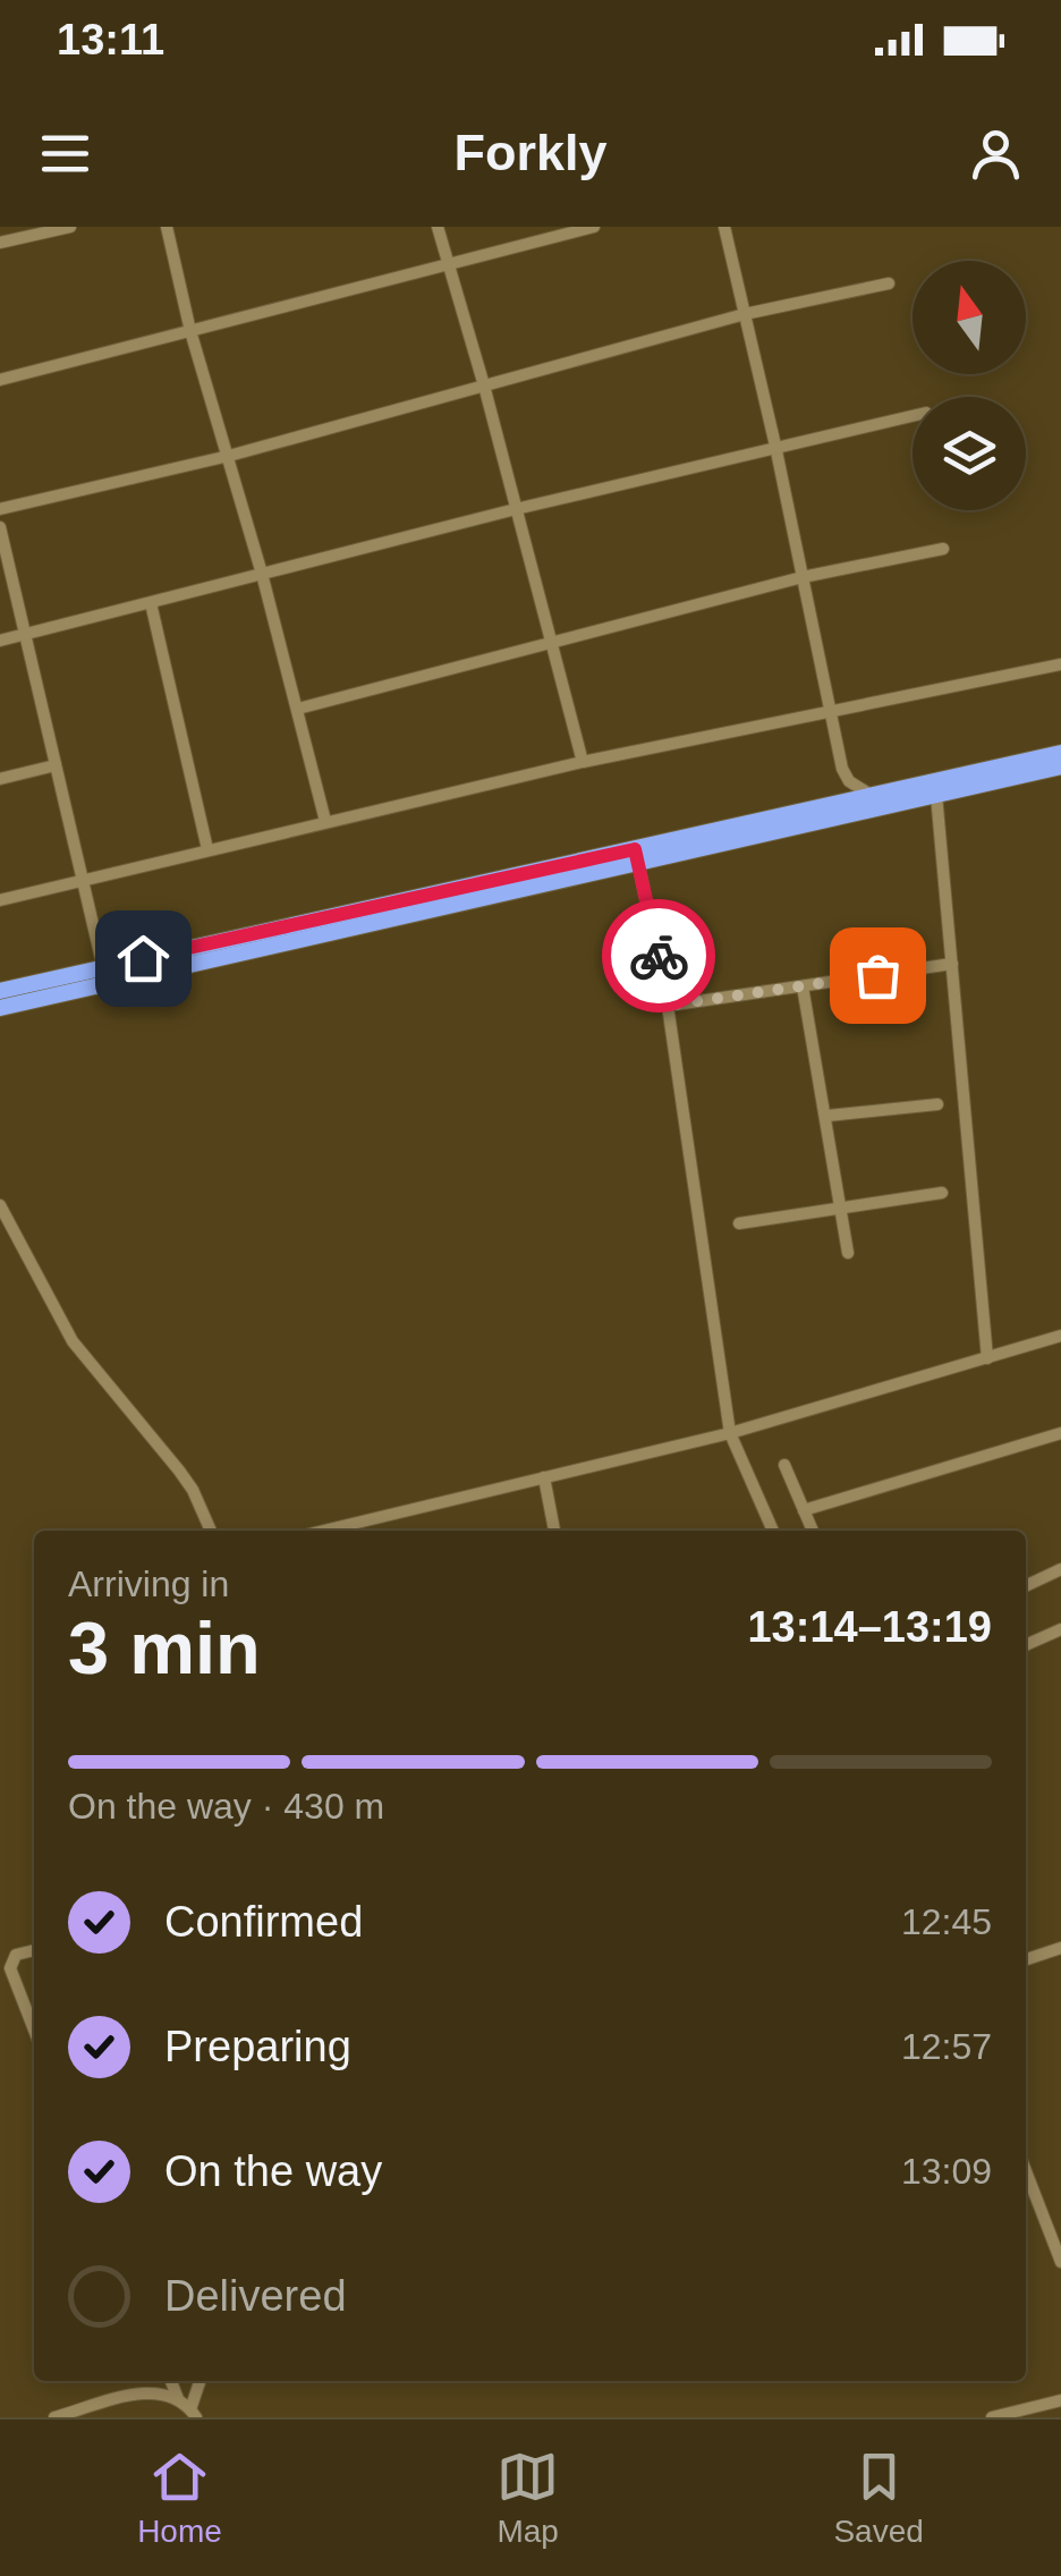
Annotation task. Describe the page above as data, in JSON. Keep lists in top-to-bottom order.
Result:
{
  "north": "top",
  "page": {
    "status": "13:11",
    "header": "Forkly",
    "heading": ["3 min", "Arriving in", "13:14–13:19"],
    "bar": "On the way · 430 m",
    "list": [
      ["Confirmed", "12:45"],
      ["Preparing", "12:57"],
      ["On the way", "13:09"],
      "Delivered"
    ],
    "tabs": ["Home", "Map", "Saved"]
  }
}
